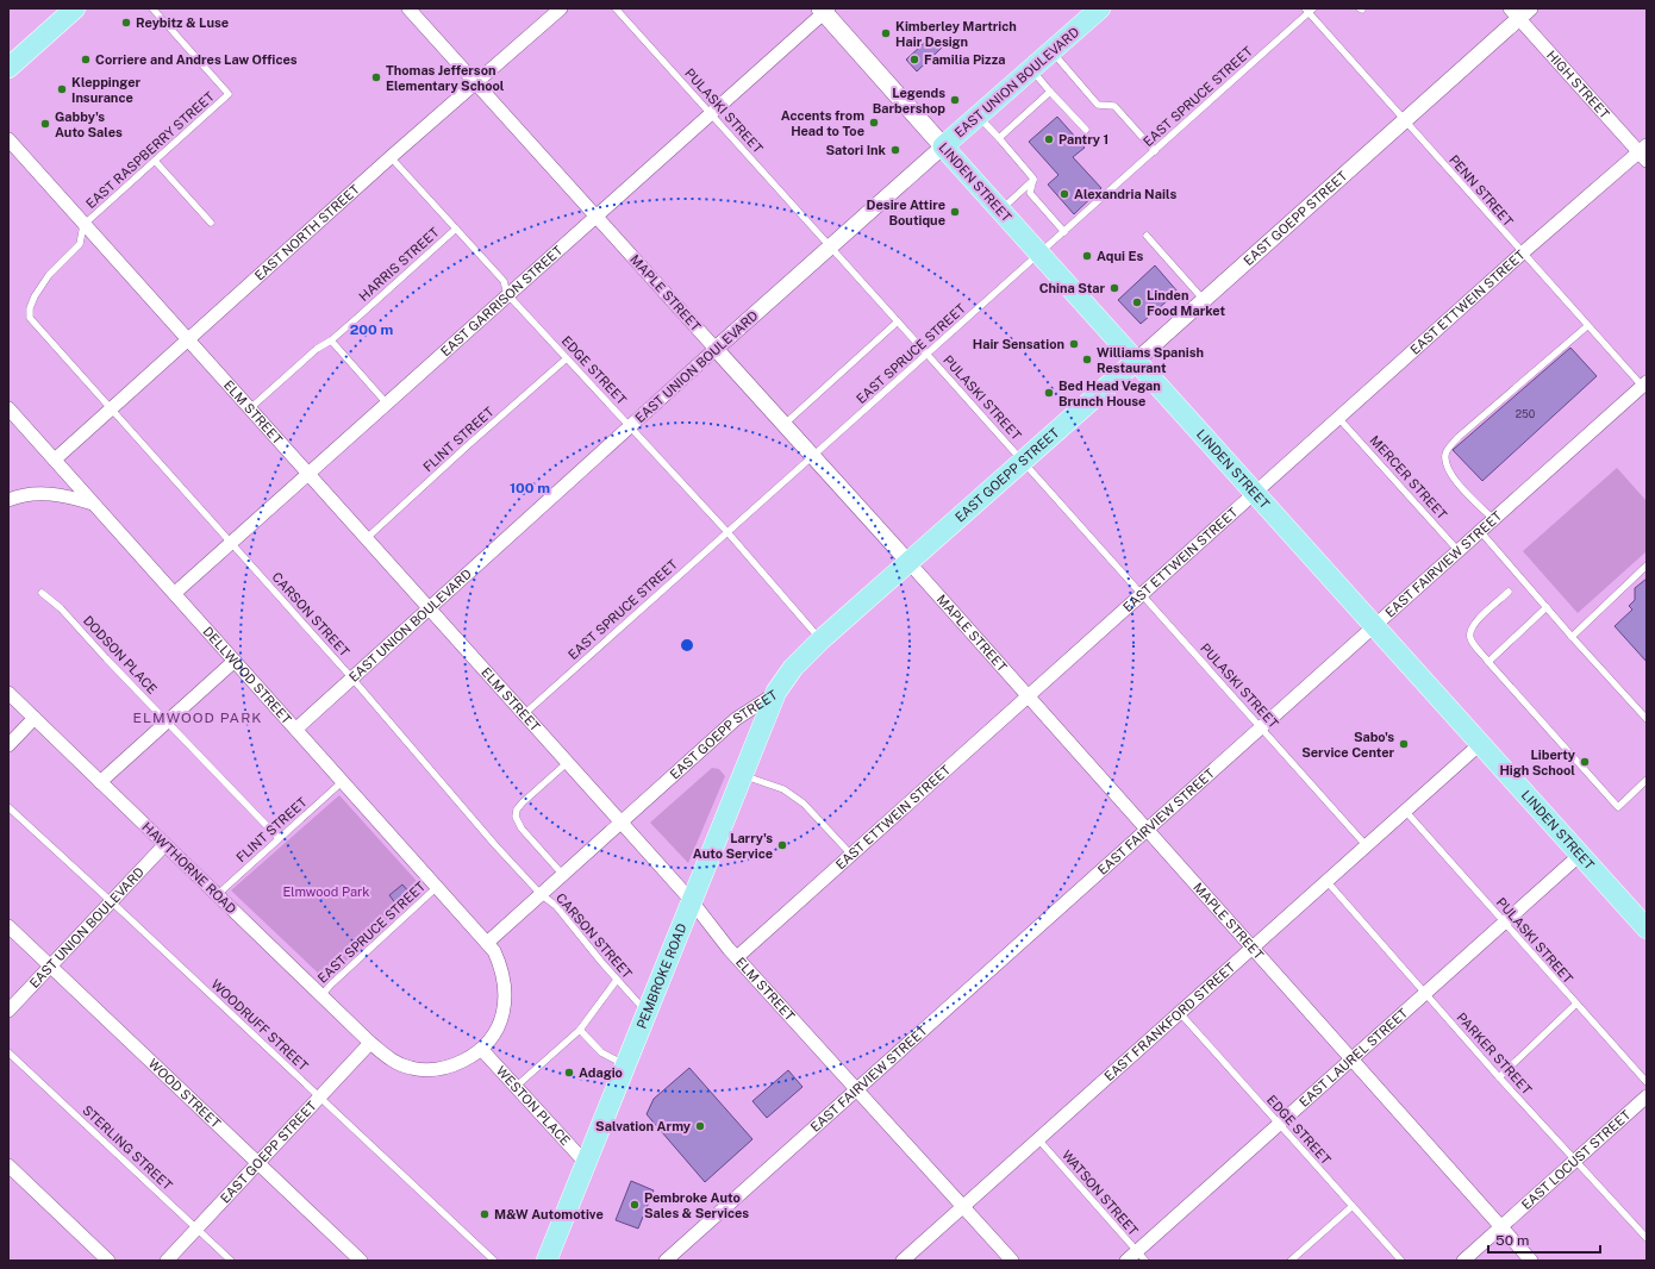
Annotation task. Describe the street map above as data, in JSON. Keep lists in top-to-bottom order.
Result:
{
  "streets": {
    "main road": [
      "EAST UNION BOULEVARD",
      "LINDEN STREET",
      "EAST GOEPP STREET",
      "PEMBROKE ROAD"
    ],
    "street": [
      "HIGH STREET",
      "EAST NORTH STREET",
      "MAPLE STREET",
      "EAST GARRISON STREET",
      "EAST ETTWEIN STREET",
      "ELM STREET",
      "EAST FAIRVIEW STREET",
      "DELLWOOD STREET",
      "HAWTHORNE ROAD",
      "EAST FRANKFORD STREET",
      "EAST LAUREL STREET",
      "WOOD STREET",
      "WESTON PLACE",
      "EAST LOCUST STREET"
    ],
    "lane": [
      "EAST SPRUCE STREET",
      "PULASKI STREET",
      "EAST RASPBERRY STREET",
      "PENN STREET",
      "HARRIS STREET",
      "EDGE STREET",
      "FLINT STREET",
      "MERCER STREET",
      "CARSON STREET",
      "DODSON PLACE",
      "WOODRUFF STREET",
      "PARKER STREET",
      "STERLING STREET",
      "WATSON STREET"
    ]
  },
  "crossings": [
    ["EAST UNION BOULEVARD", "PULASKI STREET"],
    ["EAST UNION BOULEVARD", "LINDEN STREET"],
    ["EAST UNION BOULEVARD", "MAPLE STREET"],
    ["EAST UNION BOULEVARD", "EDGE STREET"],
    ["EAST UNION BOULEVARD", "ELM STREET"],
    ["EAST UNION BOULEVARD", "CARSON STREET"],
    ["EAST UNION BOULEVARD", "DELLWOOD STREET"],
    ["EAST UNION BOULEVARD", "HAWTHORNE ROAD"],
    ["EAST UNION BOULEVARD", "WOODRUFF STREET"],
    ["EAST UNION BOULEVARD", "WOOD STREET"],
    ["HIGH STREET", "EAST GOEPP STREET"],
    ["HIGH STREET", "EAST ETTWEIN STREET"],
    ["EAST SPRUCE STREET", "PULASKI STREET"],
    ["EAST SPRUCE STREET", "LINDEN STREET"],
    ["EAST SPRUCE STREET", "PENN STREET"],
    ["EAST SPRUCE STREET", "MAPLE STREET"],
    ["EAST SPRUCE STREET", "EDGE STREET"],
    ["EAST SPRUCE STREET", "ELM STREET"],
    ["EAST SPRUCE STREET", "DELLWOOD STREET"],
    ["EAST SPRUCE STREET", "HAWTHORNE ROAD"],
    ["PULASKI STREET", "EAST GOEPP STREET"],
    ["PULASKI STREET", "EAST GARRISON STREET"],
    ["PULASKI STREET", "EAST ETTWEIN STREET"],
    ["PULASKI STREET", "EAST FAIRVIEW STREET"],
    ["PULASKI STREET", "EAST FRANKFORD STREET"],
    ["PULASKI STREET", "EAST LAUREL STREET"],
    ["EAST RASPBERRY STREET", "ELM STREET"],
    ["EAST RASPBERRY STREET", "CARSON STREET"],
    ["LINDEN STREET", "EAST GOEPP STREET"],
    ["LINDEN STREET", "EAST GARRISON STREET"],
    ["LINDEN STREET", "EAST ETTWEIN STREET"],
    ["LINDEN STREET", "EAST FAIRVIEW STREET"],
    ["LINDEN STREET", "EAST FRANKFORD STREET"],
    ["LINDEN STREET", "EAST LAUREL STREET"],
    ["PENN STREET", "EAST GOEPP STREET"],
    ["PENN STREET", "EAST ETTWEIN STREET"],
    ["PENN STREET", "EAST FAIRVIEW STREET"],
    ["EAST GOEPP STREET", "MAPLE STREET"],
    ["EAST GOEPP STREET", "EDGE STREET"],
    ["EAST GOEPP STREET", "ELM STREET"],
    ["EAST GOEPP STREET", "CARSON STREET"],
    ["EAST GOEPP STREET", "DELLWOOD STREET"],
    ["EAST GOEPP STREET", "HAWTHORNE ROAD"],
    ["EAST GOEPP STREET", "PEMBROKE ROAD"],
    ["EAST GOEPP STREET", "WOODRUFF STREET"],
    ["EAST GOEPP STREET", "WOOD STREET"],
    ["EAST GOEPP STREET", "STERLING STREET"],
    ["EAST NORTH STREET", "MAPLE STREET"],
    ["EAST NORTH STREET", "EDGE STREET"],
    ["EAST NORTH STREET", "ELM STREET"],
    ["EAST NORTH STREET", "CARSON STREET"],
    ["EAST NORTH STREET", "DELLWOOD STREET"],
    ["HARRIS STREET", "EDGE STREET"],
    ["HARRIS STREET", "ELM STREET"],
    ["MAPLE STREET", "EAST GARRISON STREET"],
    ["MAPLE STREET", "EAST ETTWEIN STREET"],
    ["MAPLE STREET", "EAST FAIRVIEW STREET"],
    ["MAPLE STREET", "EAST FRANKFORD STREET"],
    ["MAPLE STREET", "EAST LAUREL STREET"],
    ["MAPLE STREET", "EAST LOCUST STREET"],
    ["EAST GARRISON STREET", "EDGE STREET"],
    ["EAST GARRISON STREET", "ELM STREET"],
    ["EAST GARRISON STREET", "CARSON STREET"],
    ["EAST GARRISON STREET", "DELLWOOD STREET"],
    ["EAST ETTWEIN STREET", "ELM STREET"],
    ["EAST ETTWEIN STREET", "MERCER STREET"],
    ["EDGE STREET", "FLINT STREET"],
    ["EDGE STREET", "EAST FRANKFORD STREET"],
    ["EDGE STREET", "EAST LAUREL STREET"],
    ["ELM STREET", "FLINT STREET"],
    ["ELM STREET", "EAST FAIRVIEW STREET"],
    ["ELM STREET", "PEMBROKE ROAD"],
    ["ELM STREET", "EAST FRANKFORD STREET"],
    ["FLINT STREET", "DODSON PLACE"],
    ["FLINT STREET", "DELLWOOD STREET"],
    ["FLINT STREET", "HAWTHORNE ROAD"],
    ["MERCER STREET", "EAST FAIRVIEW STREET"],
    ["CARSON STREET", "PEMBROKE ROAD"],
    ["DELLWOOD STREET", "HAWTHORNE ROAD"],
    ["DELLWOOD STREET", "WESTON PLACE"],
    ["HAWTHORNE ROAD", "WESTON PLACE"],
    ["PEMBROKE ROAD", "WESTON PLACE"],
    ["EAST FRANKFORD STREET", "PARKER STREET"],
    ["EAST FRANKFORD STREET", "WATSON STREET"],
    ["PARKER STREET", "EAST LAUREL STREET"],
    ["PARKER STREET", "EAST LOCUST STREET"],
    ["EAST LAUREL STREET", "WATSON STREET"]
  ],
  "districts": ["ELMWOOD PARK"],
  "parks": ["Elmwood Park"],
  "places": [
    "Reybitz & Luse",
    "Kimberley Martrich Hair Design",
    "Corriere and Andres Law Offices",
    "Familia Pizza",
    "Thomas Jefferson Elementary School",
    "Kleppinger Insurance",
    "Legends Barbershop",
    "Accents from Head to Toe",
    "Gabby's Auto Sales",
    "Pantry 1",
    "Satori Ink",
    "Alexandria Nails",
    "Desire Attire Boutique",
    "Aqui Es",
    "China Star",
    "Linden Food Market",
    "Hair Sensation",
    "Williams Spanish Restaurant",
    "Bed Head Vegan Brunch House",
    "Sabo's Service Center",
    "Liberty High School",
    "Larry's Auto Service",
    "Adagio",
    "Salvation Army",
    "Pembroke Auto Sales & Services",
    "M&W Automotive"
  ],
  "house_numbers": ["250"],
  "scale_bar": "50 m",
  "rings": ["200 m", "100 m"]
}
